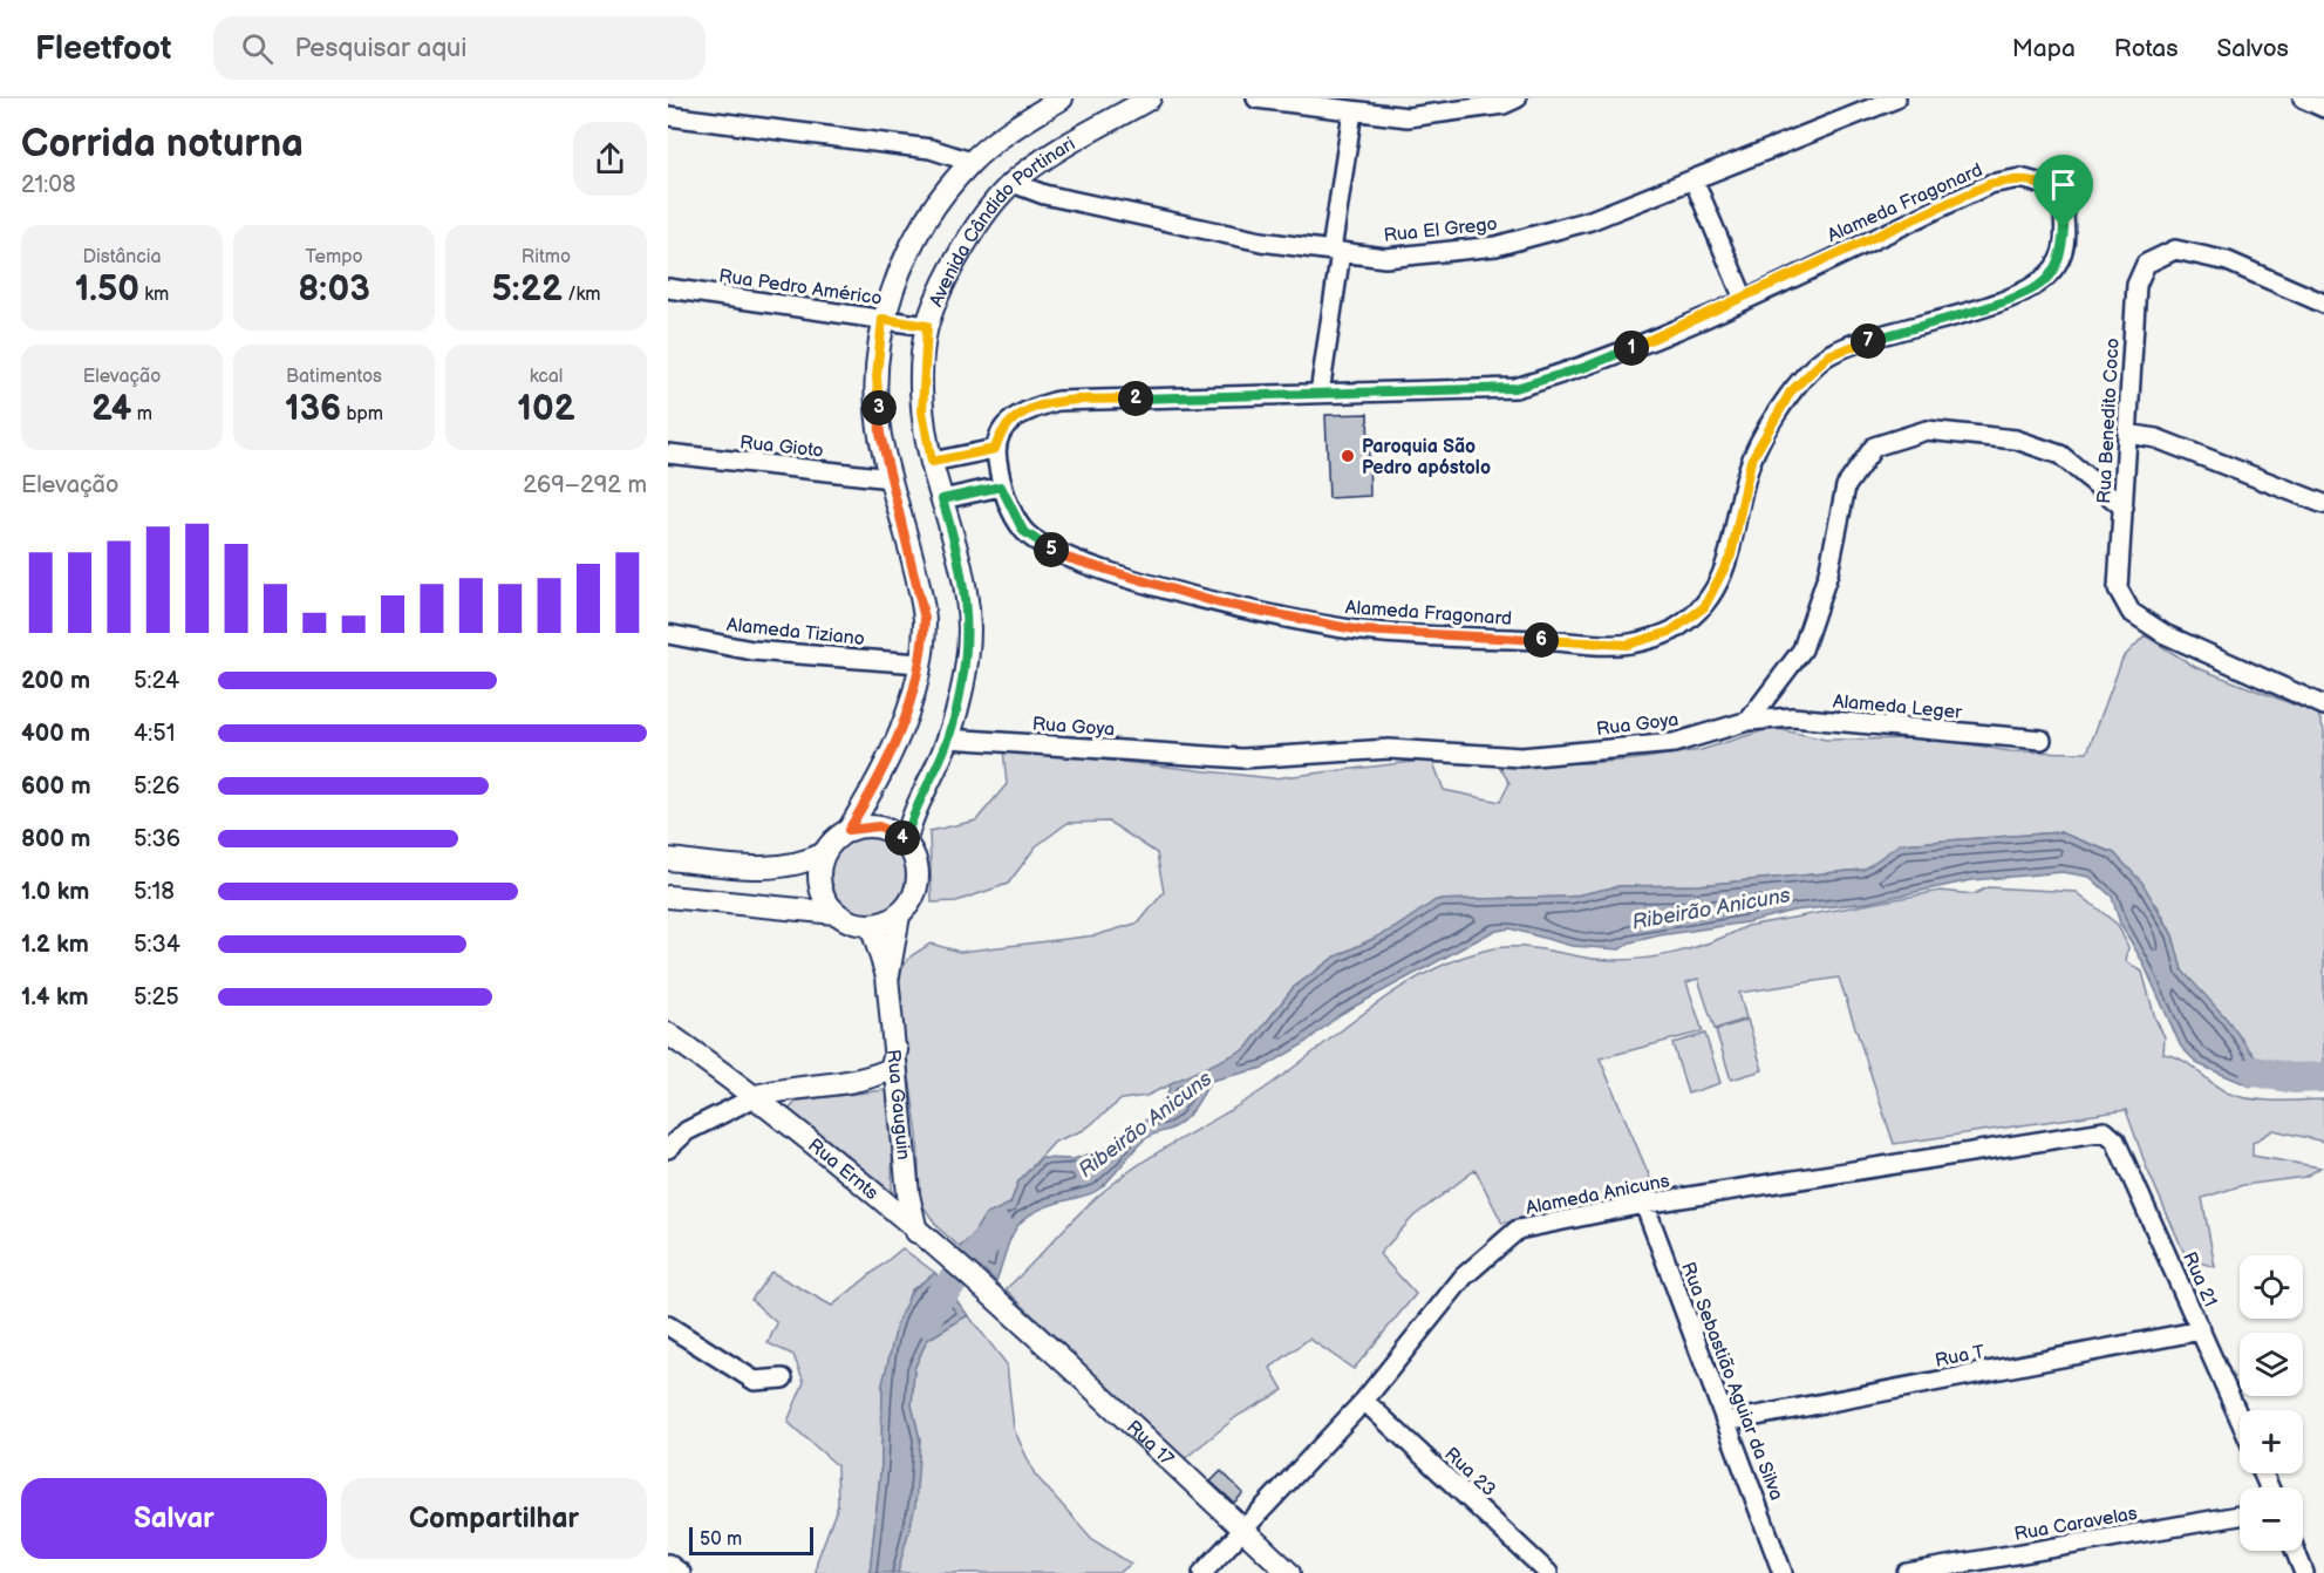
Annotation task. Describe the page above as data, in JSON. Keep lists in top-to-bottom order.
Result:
{
  "streets": {
    "street": [
      "Alameda Fragonard",
      "Avenida Cândido Portinari",
      "Rua El Grego",
      "Rua Pedro Américo",
      "Rua Benedito Coco",
      "Rua Gioto",
      "Alameda Tiziano",
      "Alameda Leger",
      "Rua Goya",
      "Rua Gauguin",
      "Rua Ernts",
      "Alameda Anicuns",
      "Rua 21",
      "Rua T",
      "Rua Sebastião Aguiar da Silva",
      "Rua 17",
      "Rua 23",
      "Rua Caravelas"
    ]
  },
  "crossings": [
    ["Avenida Cândido Portinari", "Rua El Grego"],
    ["Avenida Cândido Portinari", "Rua Pedro Américo"],
    ["Avenida Cândido Portinari", "Rua Goya"],
    ["Avenida Cândido Portinari", "Rua Gauguin"],
    ["Alameda Leger", "Rua Goya"],
    ["Rua Gauguin", "Rua Ernts"],
    ["Rua Ernts", "Rua 17"],
    ["Alameda Anicuns", "Rua 21"],
    ["Alameda Anicuns", "Rua Sebastião Aguiar da Silva"],
    ["Alameda Anicuns", "Rua 17"],
    ["Alameda Anicuns", "Rua 23"],
    ["Rua 21", "Rua T"],
    ["Rua T", "Rua Sebastião Aguiar da Silva"]
  ],
  "water": ["Ribeirão Anicuns"],
  "places": ["Paroquia São Pedro apóstolo"],
  "scale_bar": "50 m",
  "page": {
    "header": "Fleetfoot",
    "search": "Pesquisar aqui",
    "nav": ["Mapa", "Rotas", "Salvos"],
    "heading": ["Corrida noturna", "21:08"],
    "stats": [
      ["Distância", "1.50 km"],
      ["Tempo", "8:03"],
      ["Ritmo", "5:22 /km"],
      ["Elevação", "24 m"],
      ["Batimentos", "136 bpm"],
      ["kcal", "102"]
    ],
    "pins": [
      "7",
      "1",
      "2",
      "3",
      "5",
      "6",
      "4"
    ],
    "chart": ["Elevação", "269–292 m"],
    "list": [
      {
        "name": "200 m",
        "note": "5:24"
      },
      {
        "name": "400 m",
        "note": "4:51"
      },
      {
        "name": "600 m",
        "note": "5:26"
      },
      {
        "name": "800 m",
        "note": "5:36"
      },
      {
        "name": "1.0 km",
        "note": "5:18"
      },
      {
        "name": "1.2 km",
        "note": "5:34"
      },
      {
        "name": "1.4 km",
        "note": "5:25"
      }
    ],
    "map_buttons": ["+", "−"],
    "buttons": ["Salvar", "Compartilhar"],
    "scale": "50 m"
  }
}
